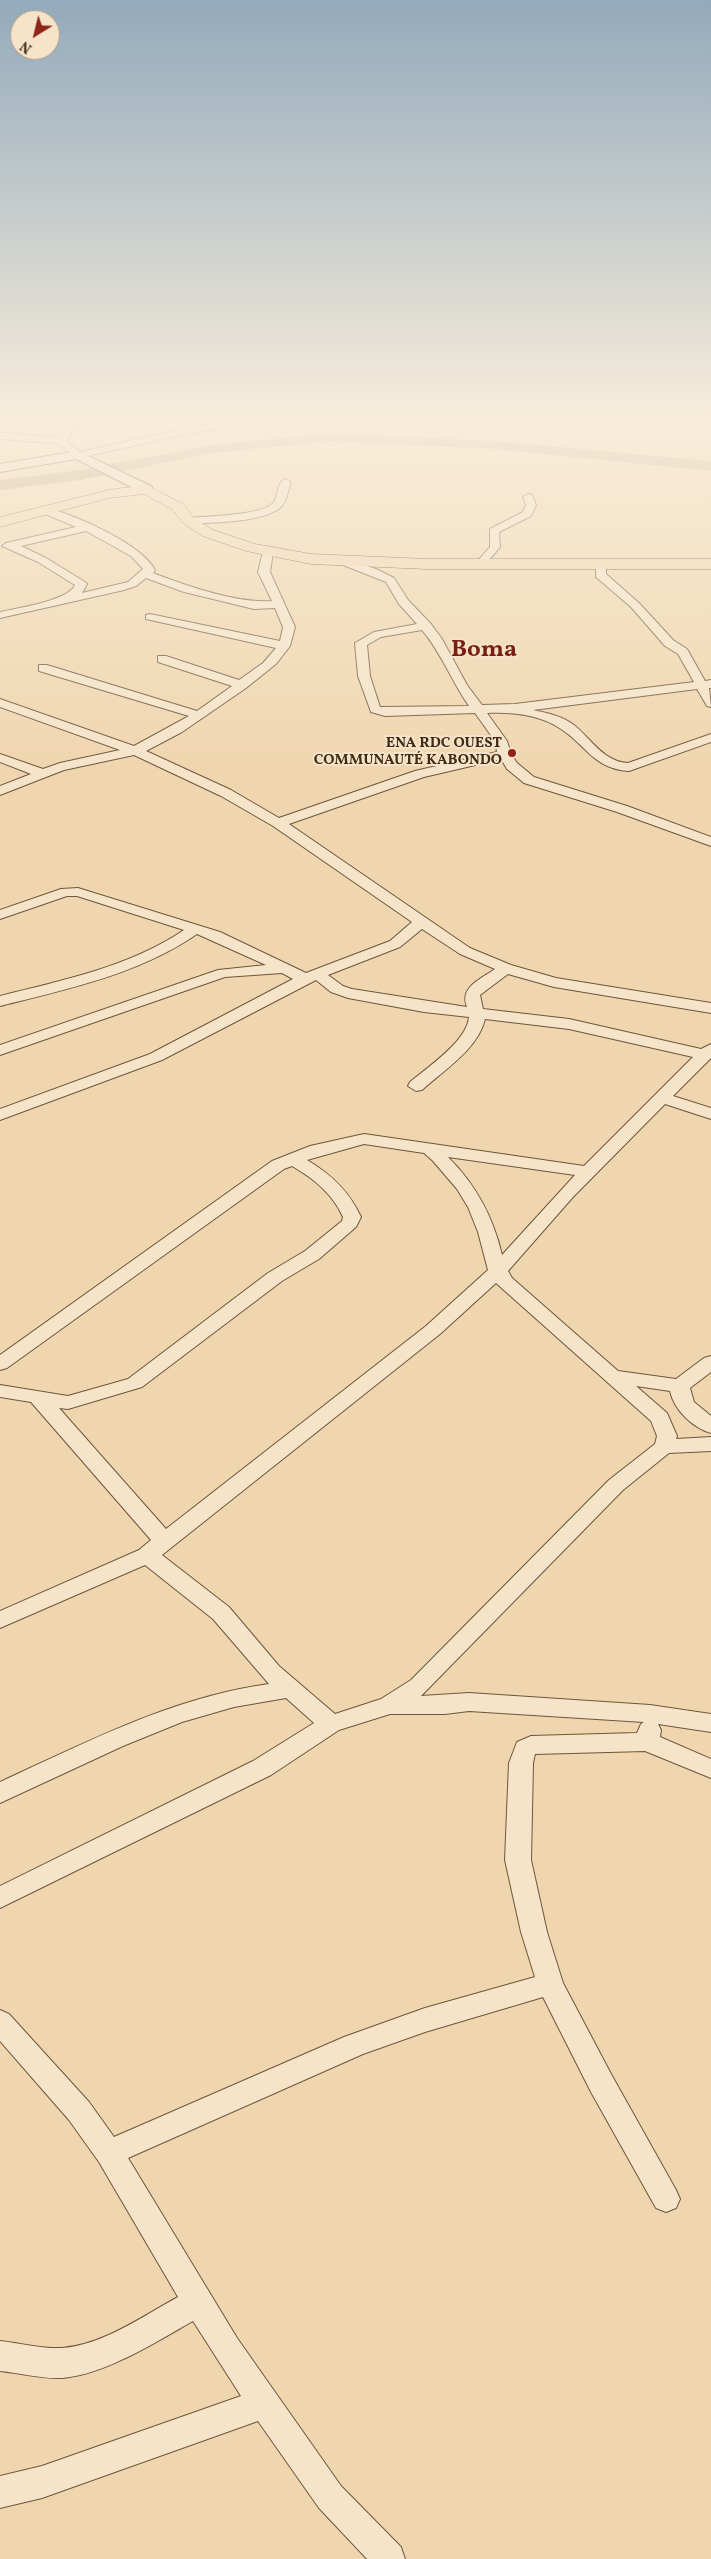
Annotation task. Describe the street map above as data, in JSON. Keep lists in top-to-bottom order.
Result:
{
  "districts": ["Boma"],
  "places": ["ENA RDC OUEST COMMUNAUTÉ KABONDO"],
  "north": "bottom left"
}
